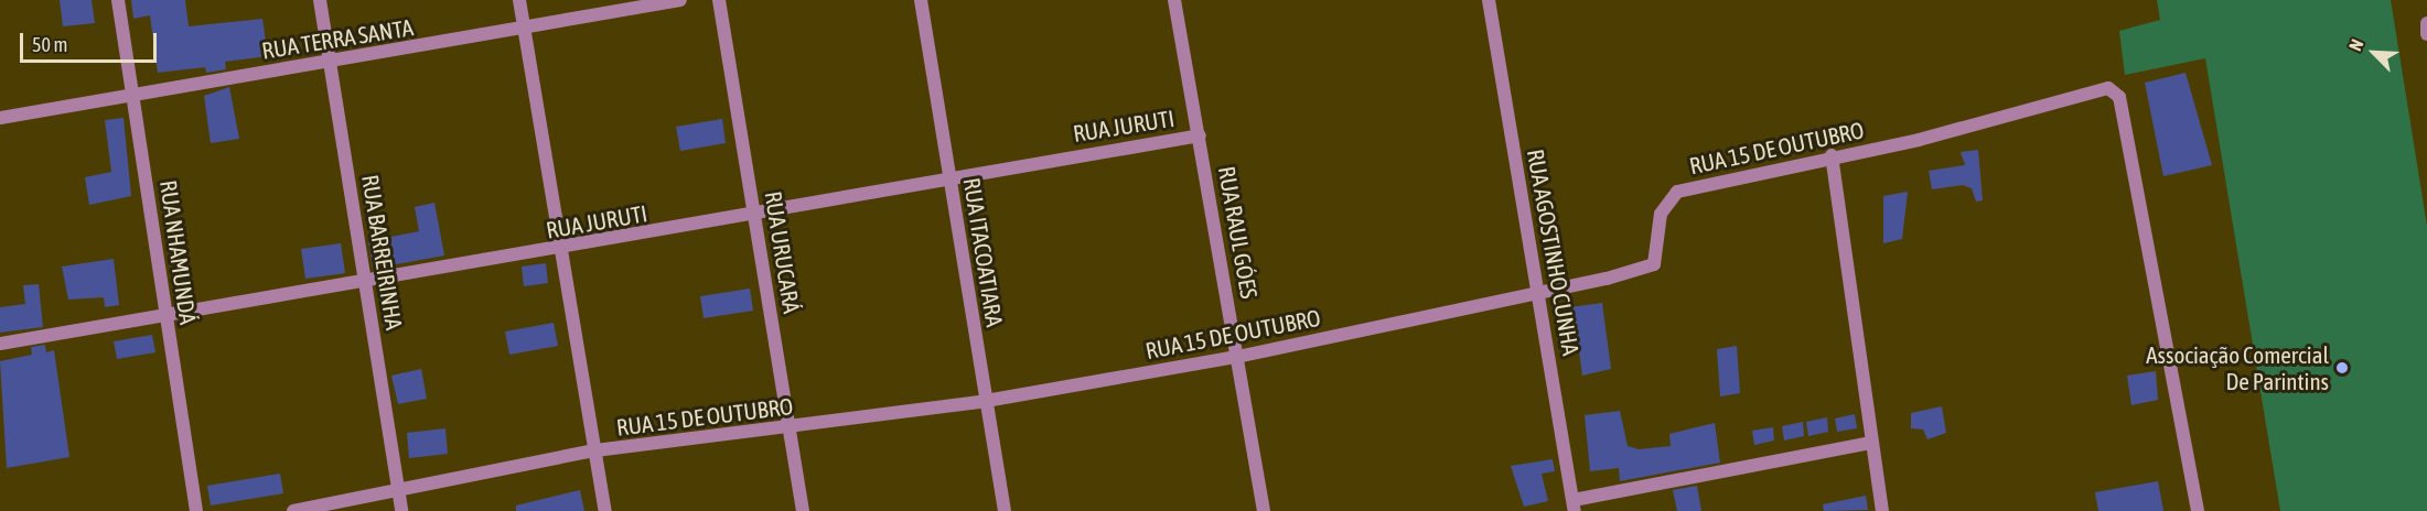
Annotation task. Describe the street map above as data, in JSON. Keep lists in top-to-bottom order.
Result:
{
  "streets": {
    "street": [
      "RUA TERRA SANTA",
      "RUA JURUTI",
      "RUA 15 DE OUTUBRO",
      "RUA RAUL GÓES",
      "RUA NHAMUNDÁ",
      "RUA BARREIRINHA",
      "RUA URUCARÁ",
      "RUA ITACOATIARA",
      "RUA AGOSTINHO CUNHA"
    ]
  },
  "crossings": [
    ["RUA TERRA SANTA", "RUA NHAMUNDÁ"],
    ["RUA TERRA SANTA", "RUA BARREIRINHA"],
    ["RUA JURUTI", "RUA RAUL GÓES"],
    ["RUA JURUTI", "RUA NHAMUNDÁ"],
    ["RUA JURUTI", "RUA BARREIRINHA"],
    ["RUA JURUTI", "RUA URUCARÁ"],
    ["RUA JURUTI", "RUA ITACOATIARA"],
    ["RUA 15 DE OUTUBRO", "RUA RAUL GÓES"],
    ["RUA 15 DE OUTUBRO", "RUA BARREIRINHA"],
    ["RUA 15 DE OUTUBRO", "RUA URUCARÁ"],
    ["RUA 15 DE OUTUBRO", "RUA ITACOATIARA"],
    ["RUA 15 DE OUTUBRO", "RUA AGOSTINHO CUNHA"]
  ],
  "places": ["Associação Comercial De Parintins"],
  "scale_bar": "50 m",
  "north": "top left"
}
